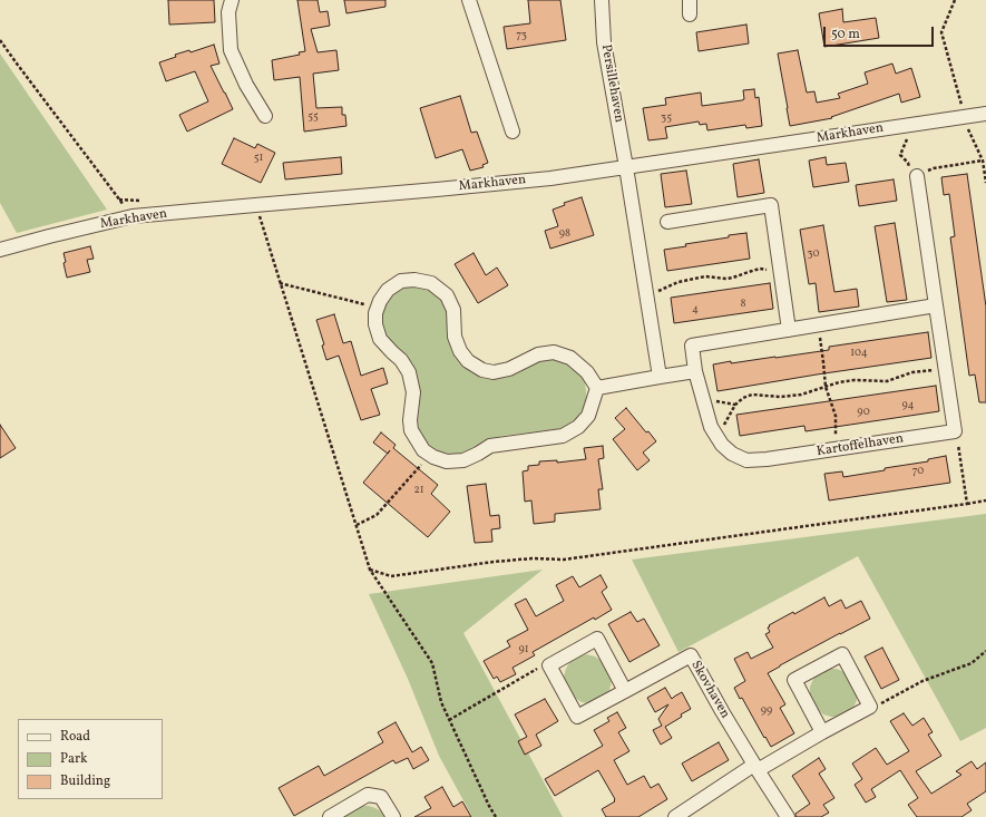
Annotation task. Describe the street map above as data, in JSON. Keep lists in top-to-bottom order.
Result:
{
  "streets": {
    "street": [
      "Persillehaven",
      "Markhaven",
      "Kartoffelhaven",
      "Skovhaven"
    ]
  },
  "crossings": [
    ["Persillehaven", "Markhaven"]
  ],
  "house_numbers": [
    "73",
    "55",
    "35",
    "51",
    "98",
    "30",
    "8",
    "4",
    "104",
    "94",
    "90",
    "70",
    "21",
    "91",
    "99"
  ],
  "legend": ["Road", "Park", "Building"],
  "scale_bar": "50 m"
}
